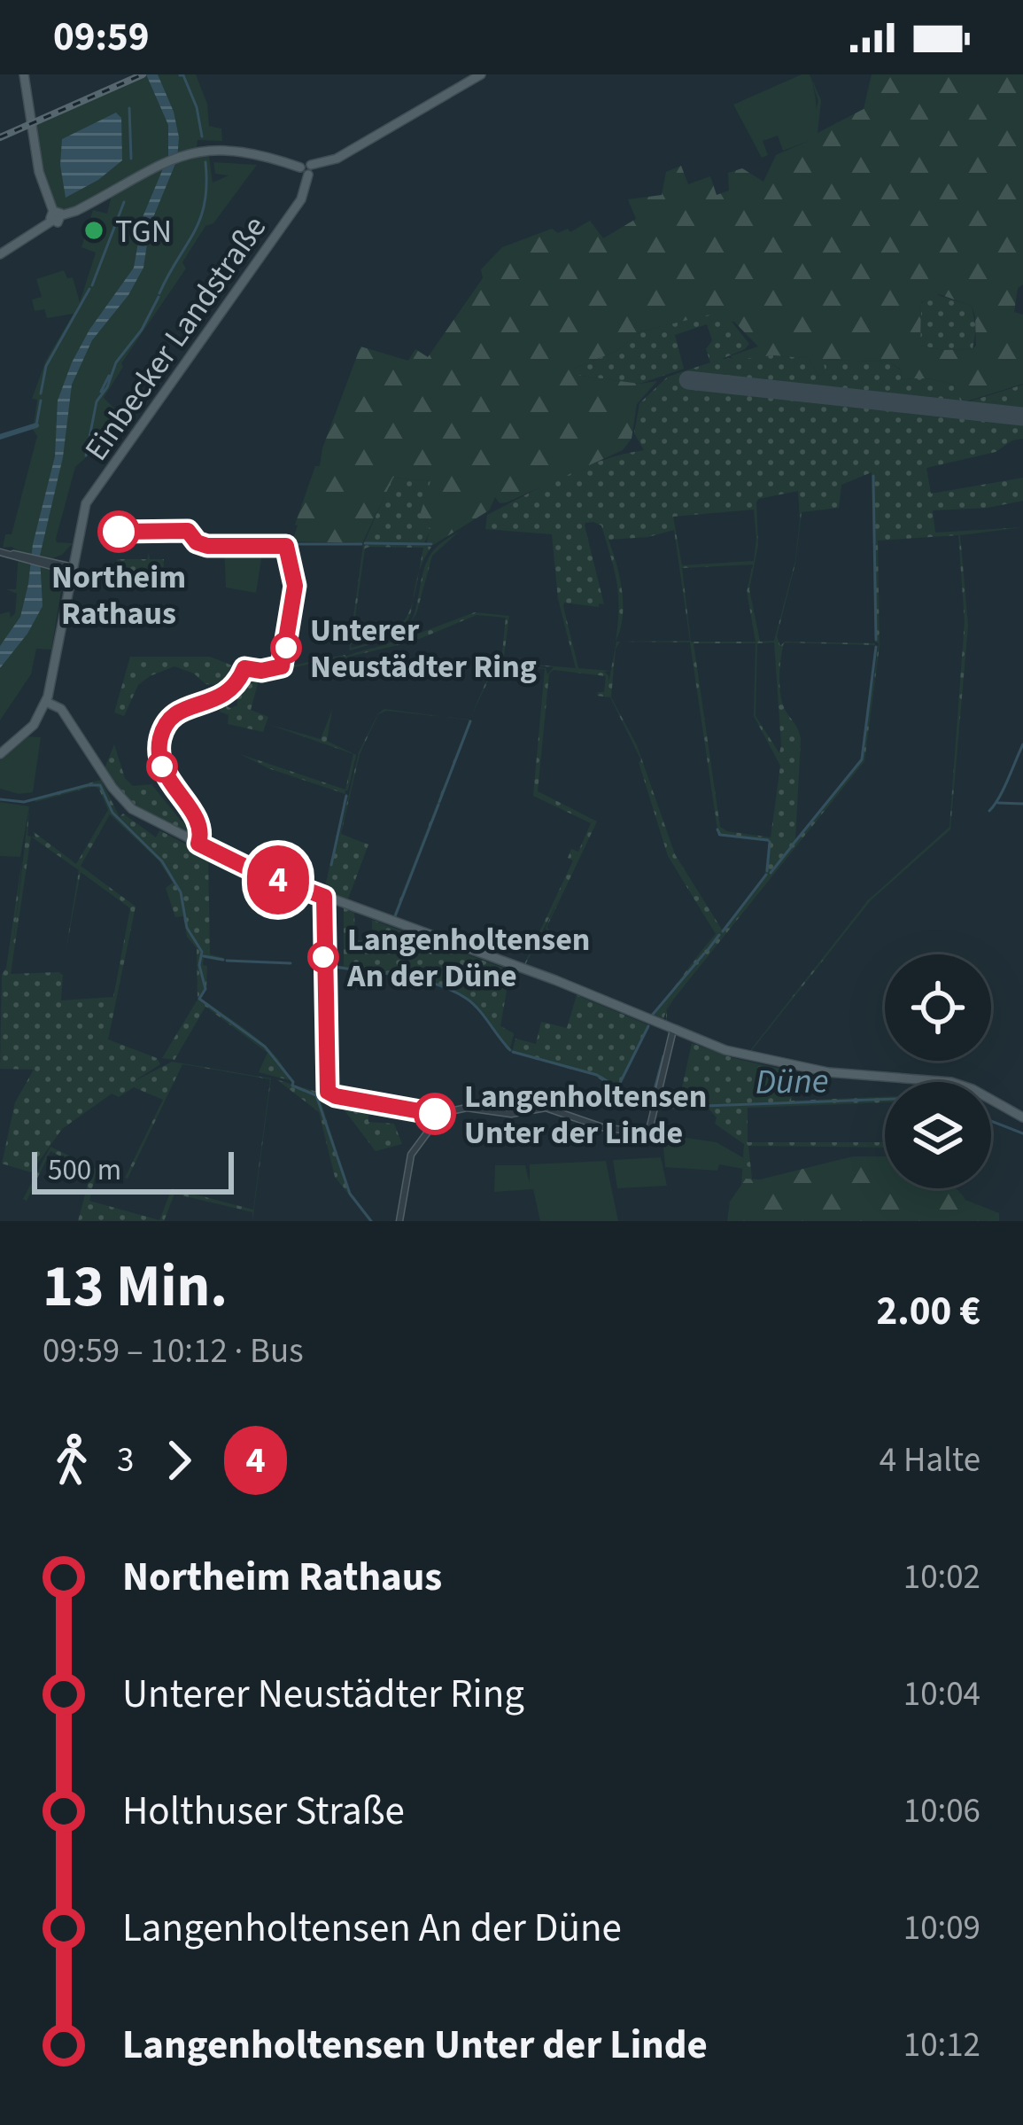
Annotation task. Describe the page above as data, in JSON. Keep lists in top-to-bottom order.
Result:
{
  "streets": {
    "main road": ["Einbecker Landstraße"]
  },
  "water": ["Düne"],
  "places": [
    "TGN",
    "Northeim Rathaus",
    "Unterer Neustädter Ring",
    "Langenholtensen An der Düne",
    "Langenholtensen Unter der Linde"
  ],
  "lines": ["bus line 4"],
  "scale_bar": "500 m",
  "page": {
    "status": "09:59",
    "on_map": "4",
    "scale": "500 m",
    "heading": ["13 Min.", "09:59 – 10:12 · Bus", "2.00 €"],
    "legs": ["3", "4", "4 Halte"],
    "list": [
      {
        "name": "Northeim Rathaus",
        "value": "10:02"
      },
      {
        "name": "Unterer Neustädter Ring",
        "value": "10:04"
      },
      {
        "name": "Holthuser Straße",
        "value": "10:06"
      },
      {
        "name": "Langenholtensen An der Düne",
        "value": "10:09"
      },
      {
        "name": "Langenholtensen Unter der Linde",
        "value": "10:12"
      }
    ]
  }
}
